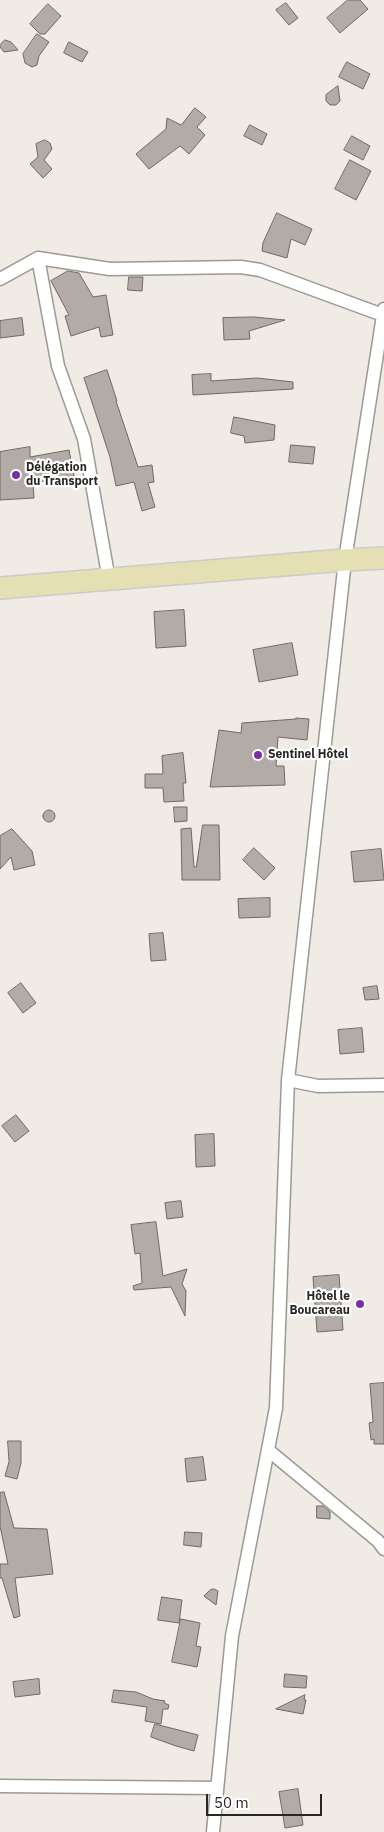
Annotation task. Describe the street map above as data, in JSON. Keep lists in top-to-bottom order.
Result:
{
  "places": ["Délégation du Transport", "Sentinel Hôtel", "Hôtel le Boucareau"],
  "scale_bar": "50 m"
}
